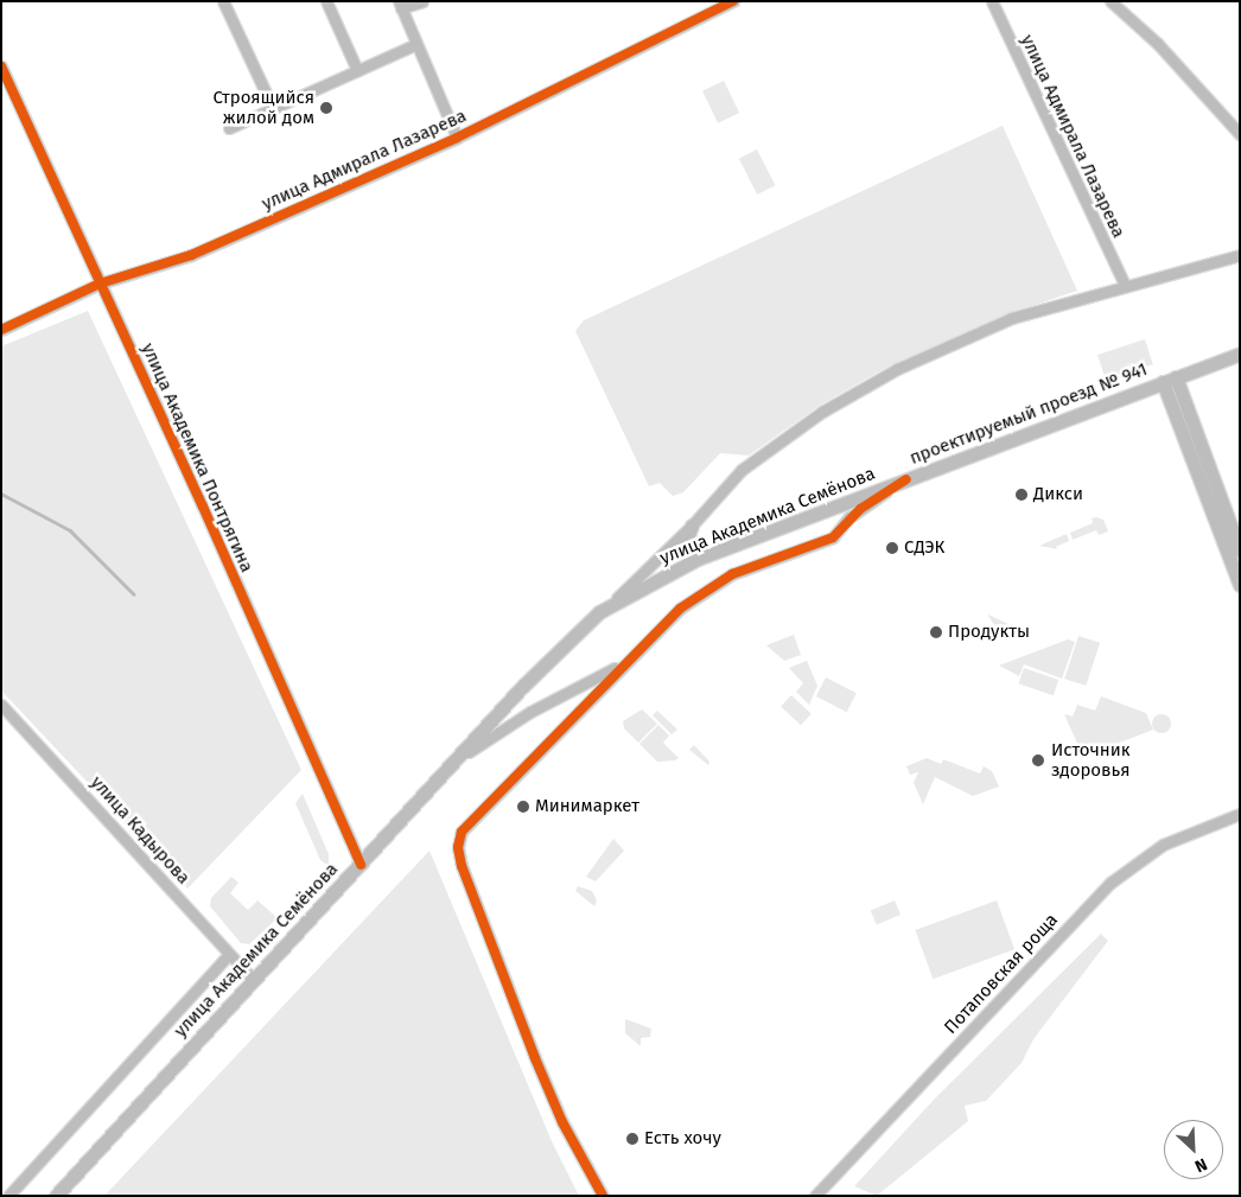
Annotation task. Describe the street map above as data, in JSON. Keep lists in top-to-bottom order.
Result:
{
  "streets": {
    "main road": ["проектируемый проезд № 941", "улица Академика Семёнова"],
    "street": [
      "улица Адмирала Лазарева",
      "улица Академика Понтрягина",
      "улица Кадырова",
      "Потаповская роща"
    ]
  },
  "crossings": [
    ["улица Адмирала Лазарева", "улица Академика Понтрягина"],
    ["улица Адмирала Лазарева", "улица Академика Семёнова"],
    ["проектируемый проезд № 941", "улица Академика Семёнова"],
    ["улица Академика Понтрягина", "улица Академика Семёнова"],
    ["улица Академика Семёнова", "улица Кадырова"]
  ],
  "places": [
    "Строящийся жилой дом",
    "Дикси",
    "СДЭК",
    "Продукты",
    "Источник здоровья",
    "Минимаркет",
    "Есть хочу"
  ],
  "north": "bottom right"
}
